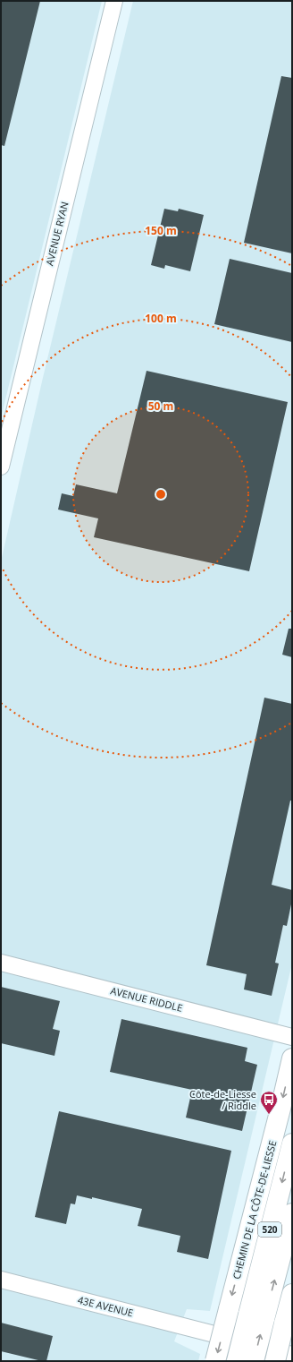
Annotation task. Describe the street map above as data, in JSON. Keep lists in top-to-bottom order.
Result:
{
  "streets": {
    "main road": ["CHEMIN DE LA CÔTE-DE-LIESSE", "520"],
    "street": ["AVENUE RYAN", "AVENUE RIDDLE", "43E AVENUE"]
  },
  "places": {
    "bus stop": ["Côte-de-Liesse / Riddle"]
  },
  "rings": ["150 m", "100 m", "50 m"]
}
